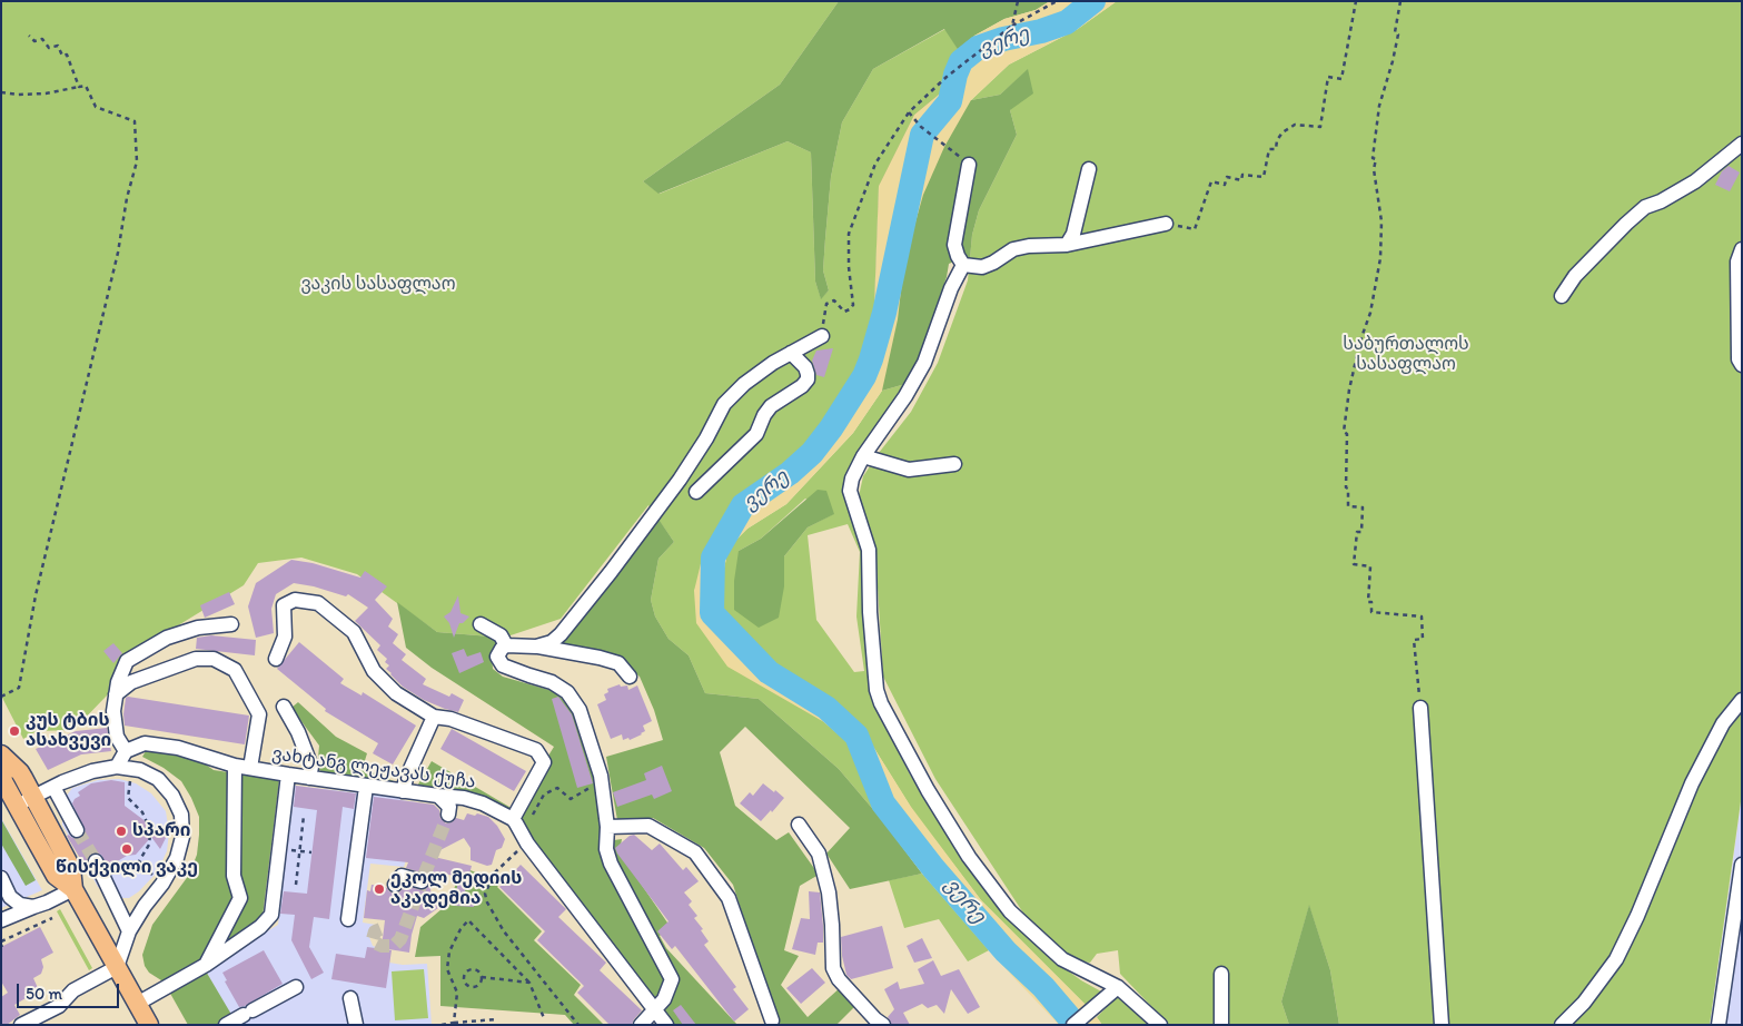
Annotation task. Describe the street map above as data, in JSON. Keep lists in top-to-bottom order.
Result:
{
  "streets": {
    "street": ["ვახტანგ ლეჟავას ქუჩა"]
  },
  "water": ["ვერე"],
  "parks": ["ვაკის სასაფლაო", "საბურთალოს სასაფლაო"],
  "places": [
    "კუს ტბის ასახვევი",
    "სპარი",
    "წისქვილი ვაკე",
    "ეკოლ მედიის აკადემია"
  ],
  "scale_bar": "50 m"
}
